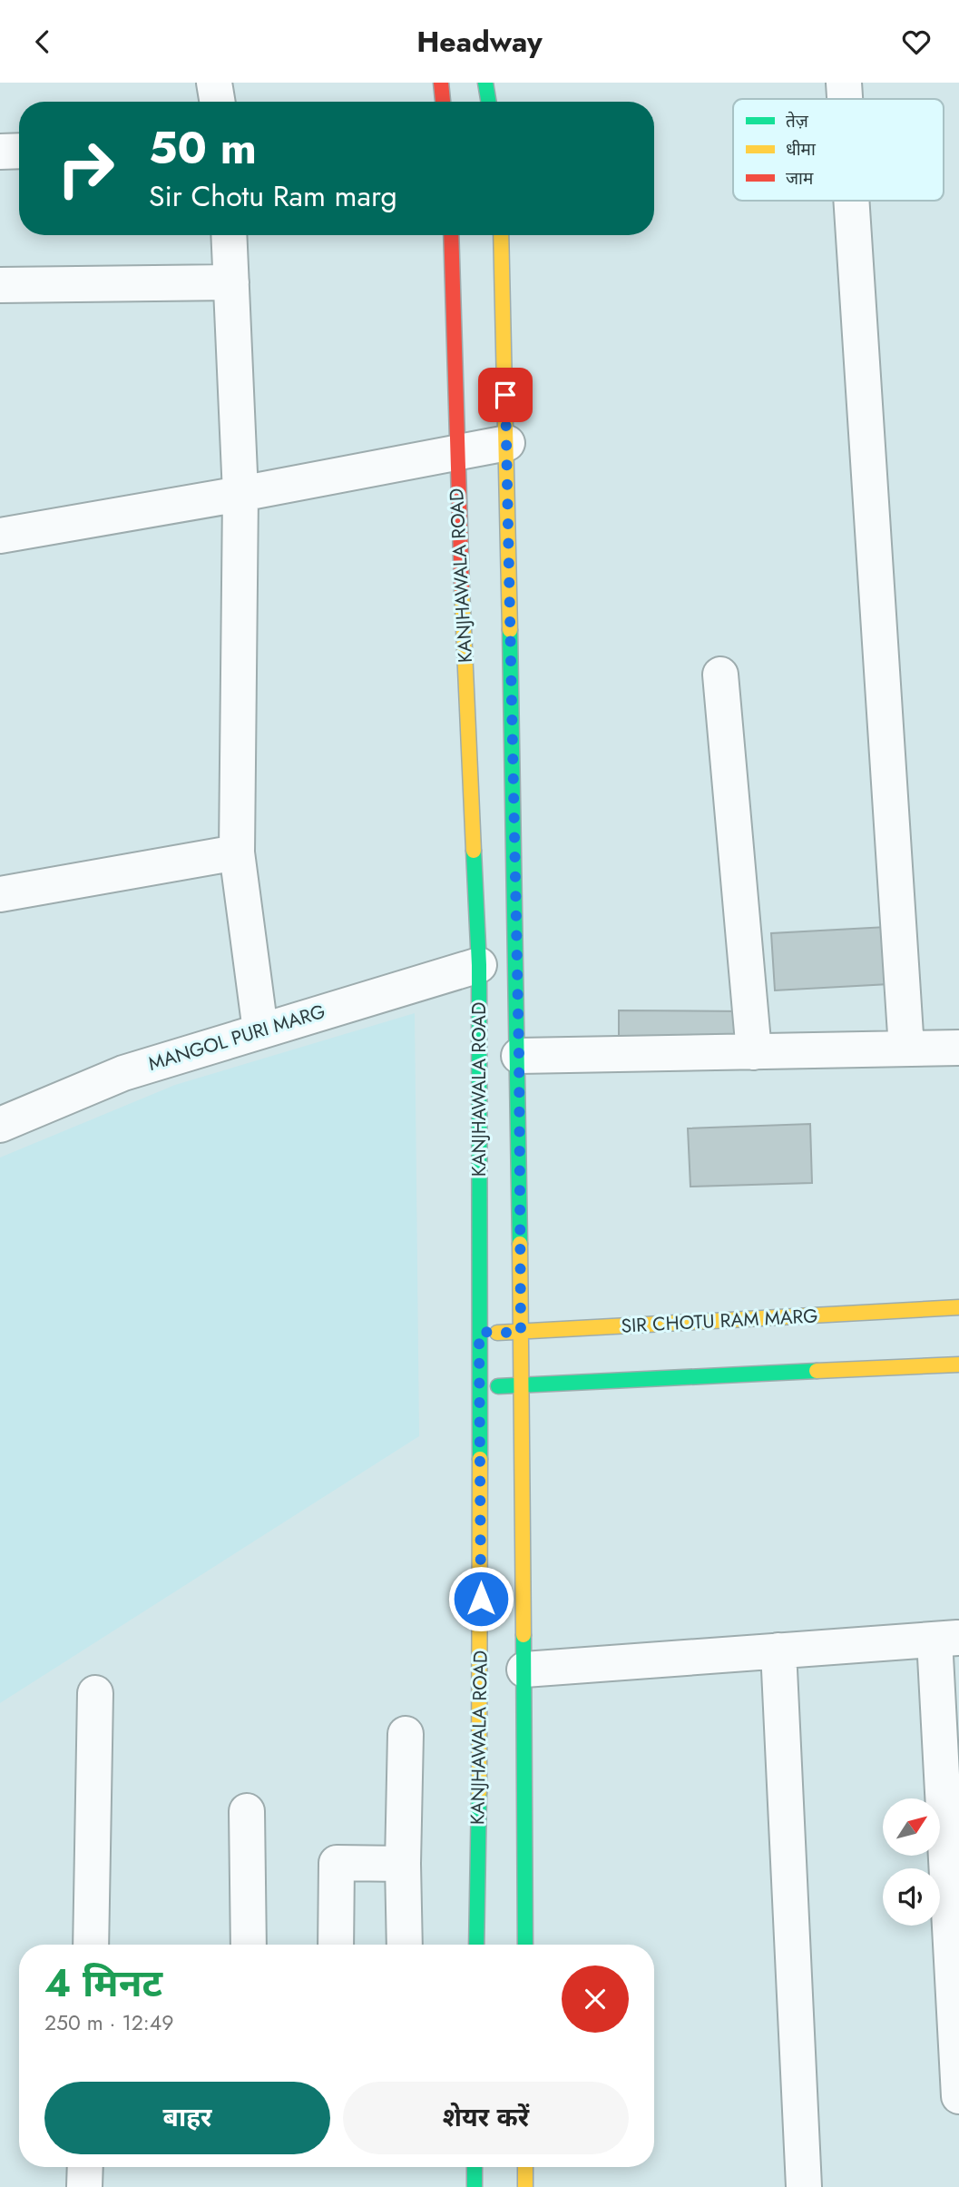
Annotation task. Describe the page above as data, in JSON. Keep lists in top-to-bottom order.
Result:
{
  "streets": {
    "main road": ["KANJHAWALA ROAD", "SIR CHOTU RAM MARG"],
    "street": ["MANGOL PURI MARG"]
  },
  "crossings": [
    ["KANJHAWALA ROAD", "MANGOL PURI MARG"],
    ["KANJHAWALA ROAD", "SIR CHOTU RAM MARG"]
  ],
  "legend": ["तेज़", "धीमा", "जाम"],
  "north": "top right",
  "page": {
    "header": "Headway",
    "turn": ["50 m", "Sir Chotu Ram marg"],
    "heading": ["4 मिनट", "250 m · 12:49"],
    "buttons": ["बाहर", "शेयर करें"]
  }
}
